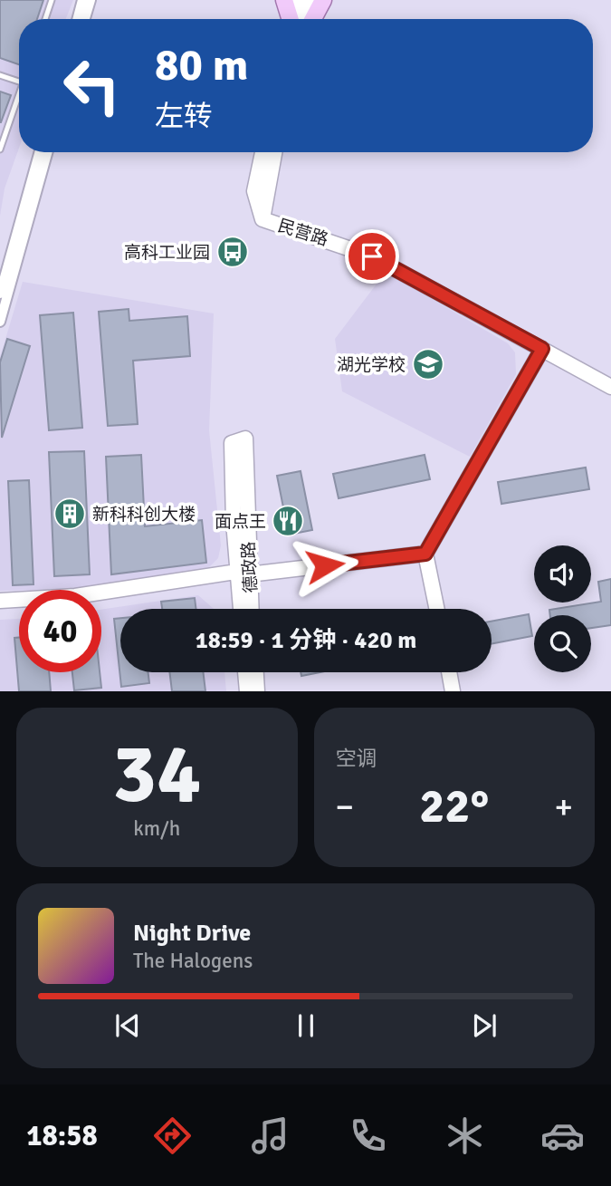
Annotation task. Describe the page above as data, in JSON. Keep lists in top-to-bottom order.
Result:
{
  "streets": {
    "street": ["民营路", "德政路"]
  },
  "places": {
    "bus stop": ["高科工业园"],
    "school or university": ["湖光学校"],
    "building": ["新科科创大楼"],
    "restaurant": ["面点王"]
  },
  "page": {
    "turn": ["80 m", "左转"],
    "limit": "40",
    "trip": "18:59 · 1 分钟 · 420 m",
    "tile": [
      ["34", "km/h"],
      "空调"
    ],
    "heat": ["−", "22°", "+"],
    "song": ["Night Drive", "The Halogens"],
    "tabs": "18:58"
  }
}
